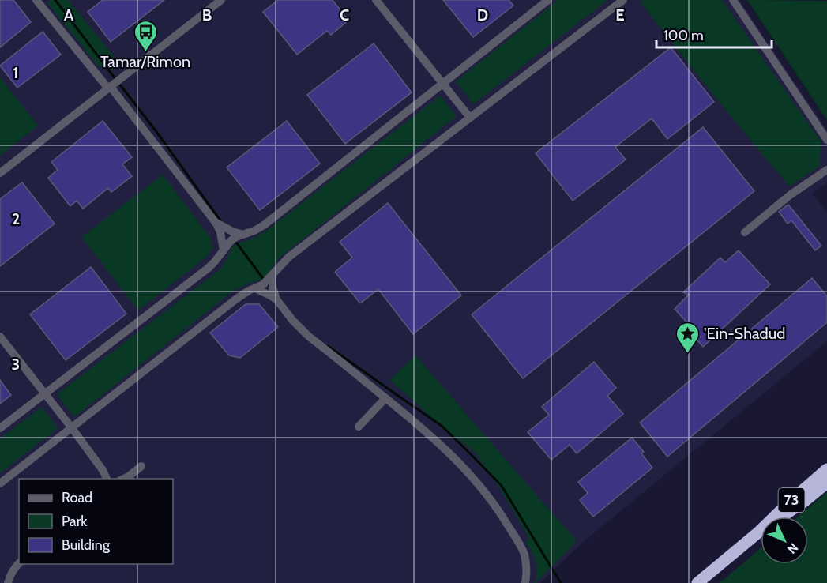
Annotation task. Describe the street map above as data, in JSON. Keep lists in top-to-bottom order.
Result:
{
  "streets": {
    "highway": ["73"]
  },
  "places": {
    "bus stop": ["Tamar/Rimon"],
    "place": ["'Ein-Shadud"]
  },
  "legend": ["Road", "Park", "Building"],
  "scale_bar": "100 m",
  "north": "bottom right",
  "grid": {
    "columns": [
      "A",
      "B",
      "C",
      "D",
      "E"
    ],
    "rows": ["1", "2", "3"]
  }
}
